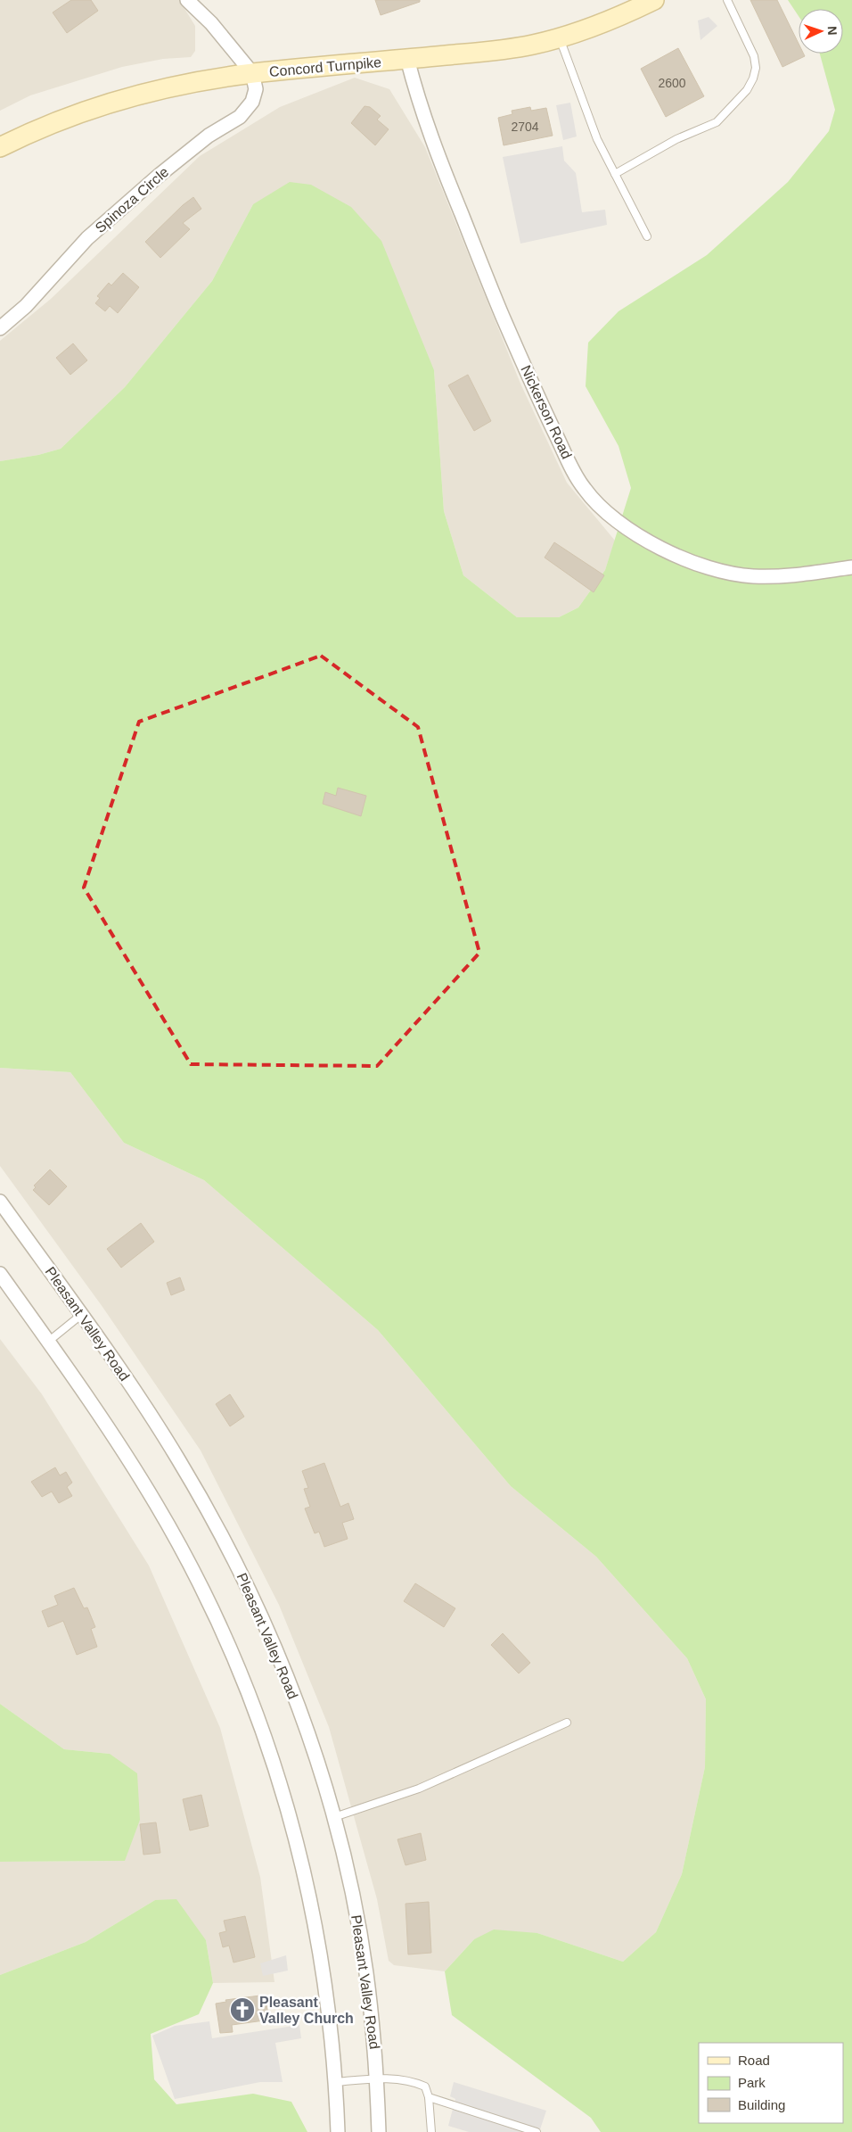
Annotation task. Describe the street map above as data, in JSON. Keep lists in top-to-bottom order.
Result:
{
  "streets": {
    "street": [
      "Concord Turnpike",
      "Spinoza Circle",
      "Nickerson Road",
      "Pleasant Valley Road"
    ]
  },
  "crossings": [
    ["Concord Turnpike", "Spinoza Circle"],
    ["Concord Turnpike", "Nickerson Road"]
  ],
  "places": {
    "church": ["Pleasant Valley Church"]
  },
  "house_numbers": ["2600", "2704"],
  "legend": ["Road", "Park", "Building"],
  "north": "right"
}
